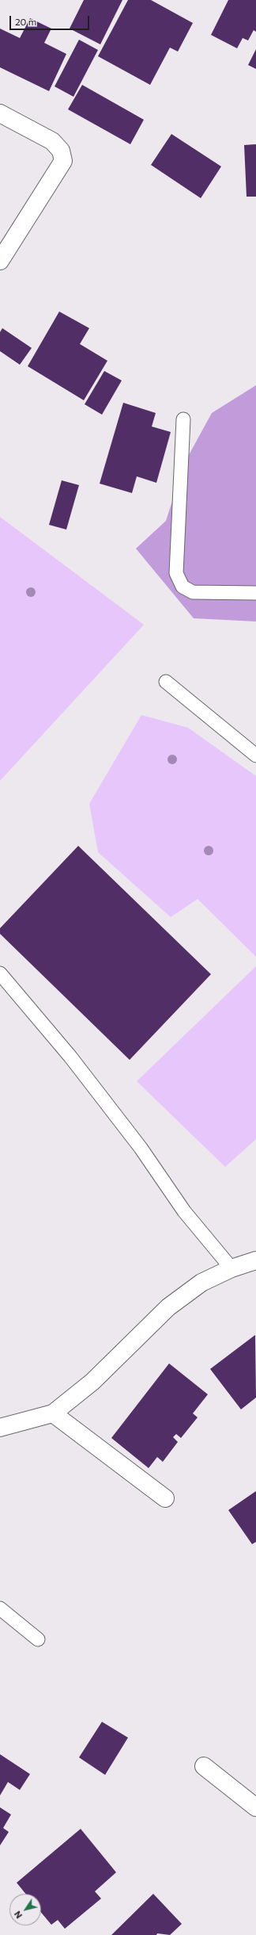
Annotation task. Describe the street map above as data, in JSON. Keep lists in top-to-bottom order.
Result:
{
  "scale_bar": "20 m",
  "north": "bottom left"
}
